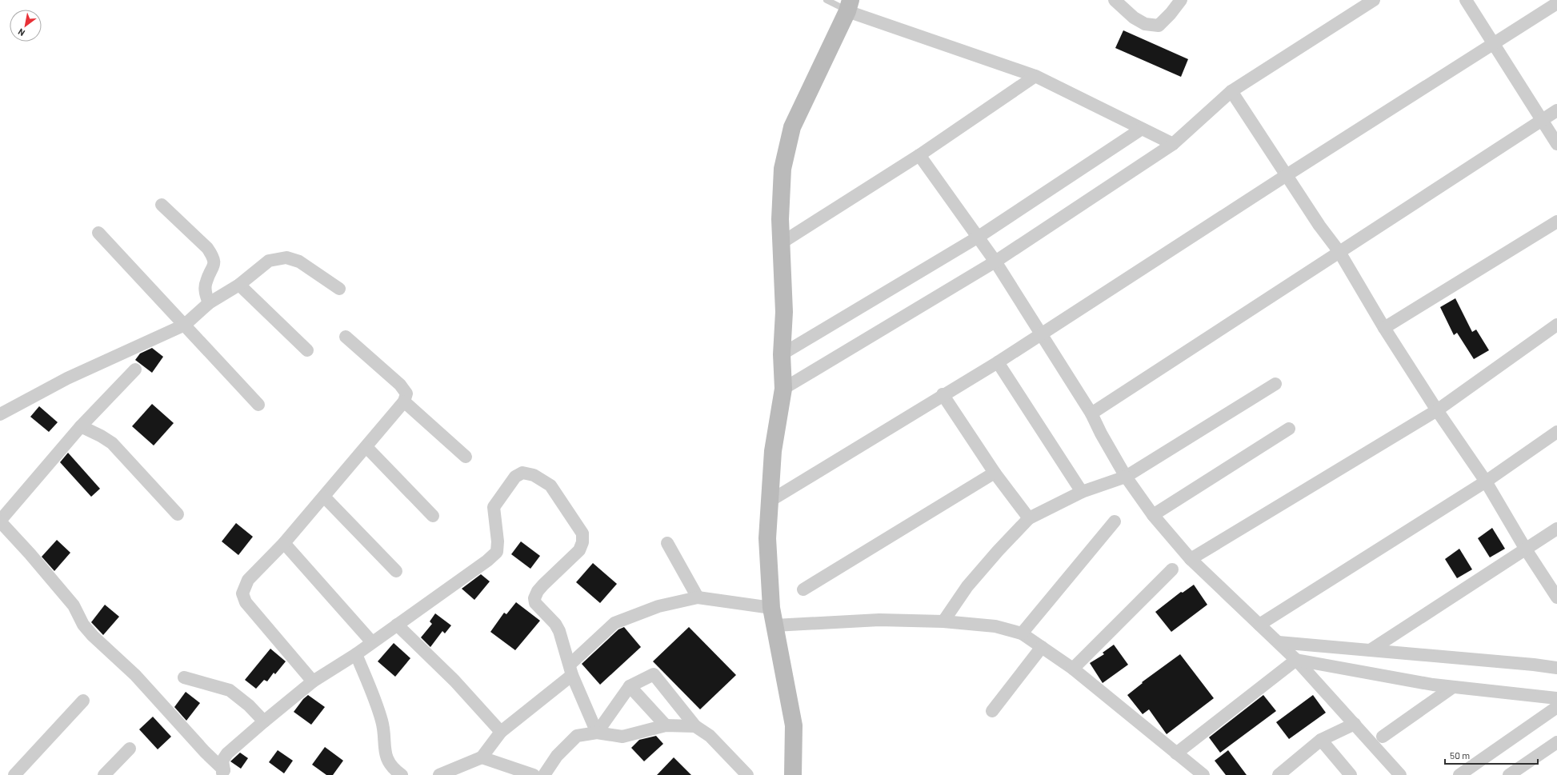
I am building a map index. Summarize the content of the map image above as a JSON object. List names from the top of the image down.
{
  "scale_bar": "50 m",
  "north": "bottom left"
}
